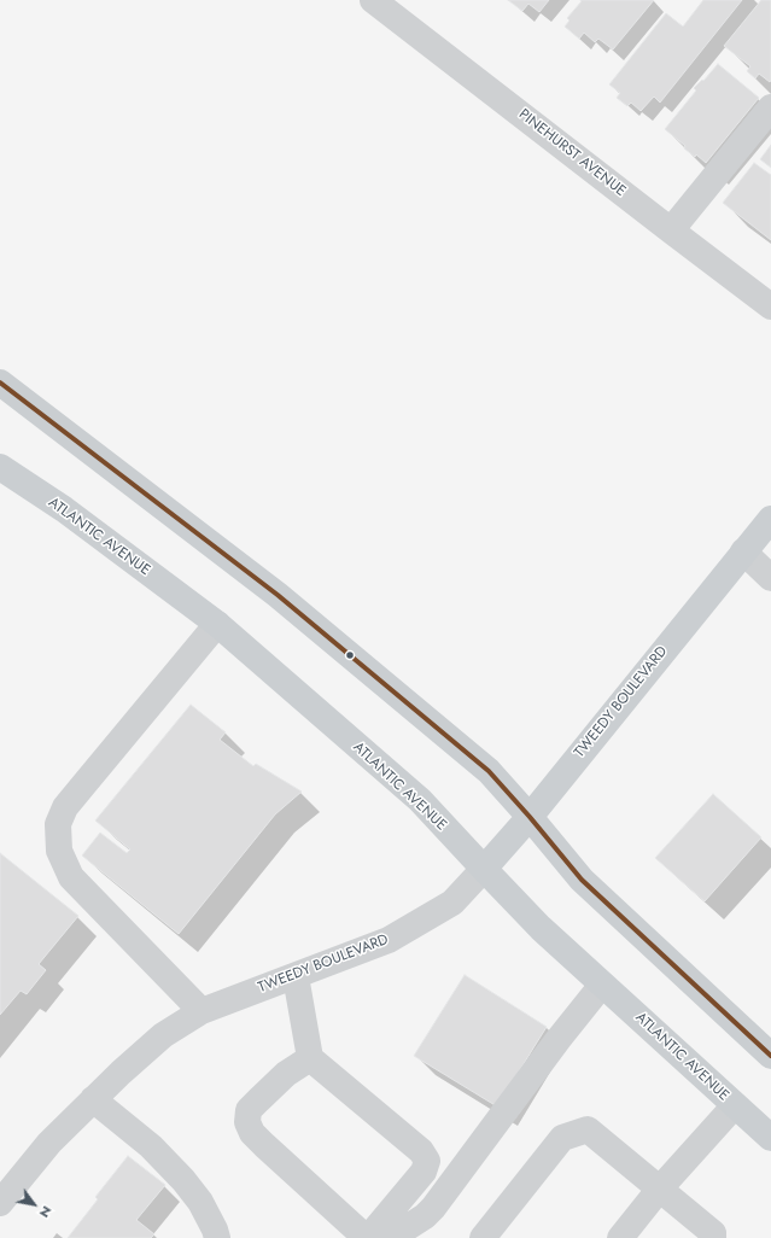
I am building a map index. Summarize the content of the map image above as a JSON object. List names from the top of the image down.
{
  "streets": {
    "main road": ["ATLANTIC AVENUE", "TWEEDY BOULEVARD"],
    "street": ["PINEHURST AVENUE"]
  },
  "crossings": [
    ["ATLANTIC AVENUE", "TWEEDY BOULEVARD"]
  ],
  "north": "bottom right"
}
